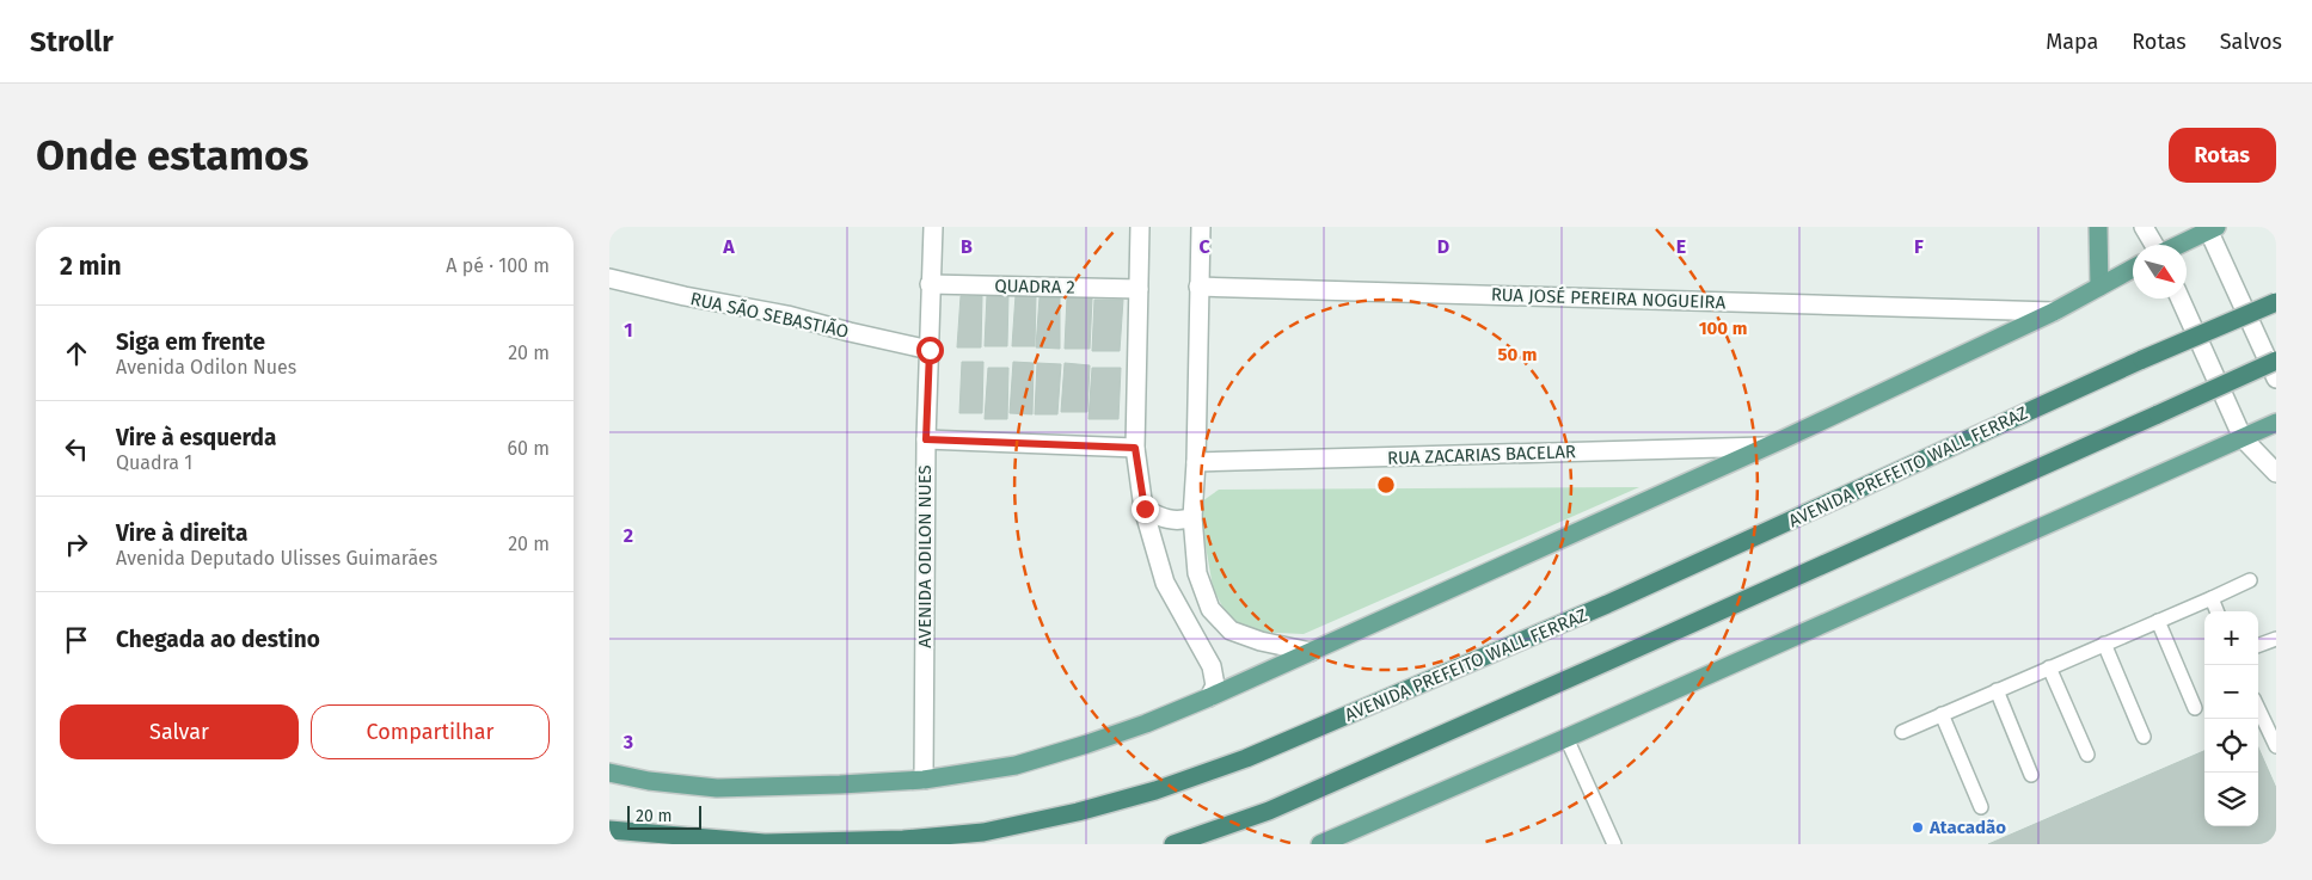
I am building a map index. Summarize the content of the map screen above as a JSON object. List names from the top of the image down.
{
  "streets": {
    "highway": ["AVENIDA PREFEITO WALL FERRAZ"],
    "street": [
      "QUADRA 2",
      "RUA JOSÉ PEREIRA NOGUEIRA",
      "RUA SÃO SEBASTIÃO",
      "RUA ZACARIAS BACELAR",
      "AVENIDA ODILON NUES"
    ]
  },
  "crossings": [
    ["QUADRA 2", "AVENIDA ODILON NUES"],
    ["RUA SÃO SEBASTIÃO", "AVENIDA ODILON NUES"]
  ],
  "places": ["Atacadão"],
  "scale_bar": "20 m",
  "north": "bottom right",
  "page": {
    "header": "Strollr",
    "nav": ["Mapa", "Rotas", "Salvos"],
    "buttons": [
      "Rotas",
      ["Salvar", "Compartilhar"]
    ],
    "title": "Onde estamos",
    "heading": ["2 min", "A pé · 100 m"],
    "list": [
      ["Siga em frente", "Avenida Odilon Nues", "20 m"],
      ["Vire à esquerda", "Quadra 1", "60 m"],
      ["Vire à direita", "Avenida Deputado Ulisses Guimarães", "20 m"],
      "Chegada ao destino"
    ],
    "map_buttons": ["+", "−"],
    "scale": "20 m"
  },
  "grid": {
    "columns": [
      "A",
      "B",
      "C",
      "D",
      "E",
      "F"
    ],
    "rows": ["1", "2", "3"]
  },
  "rings": ["100 m", "50 m"]
}
